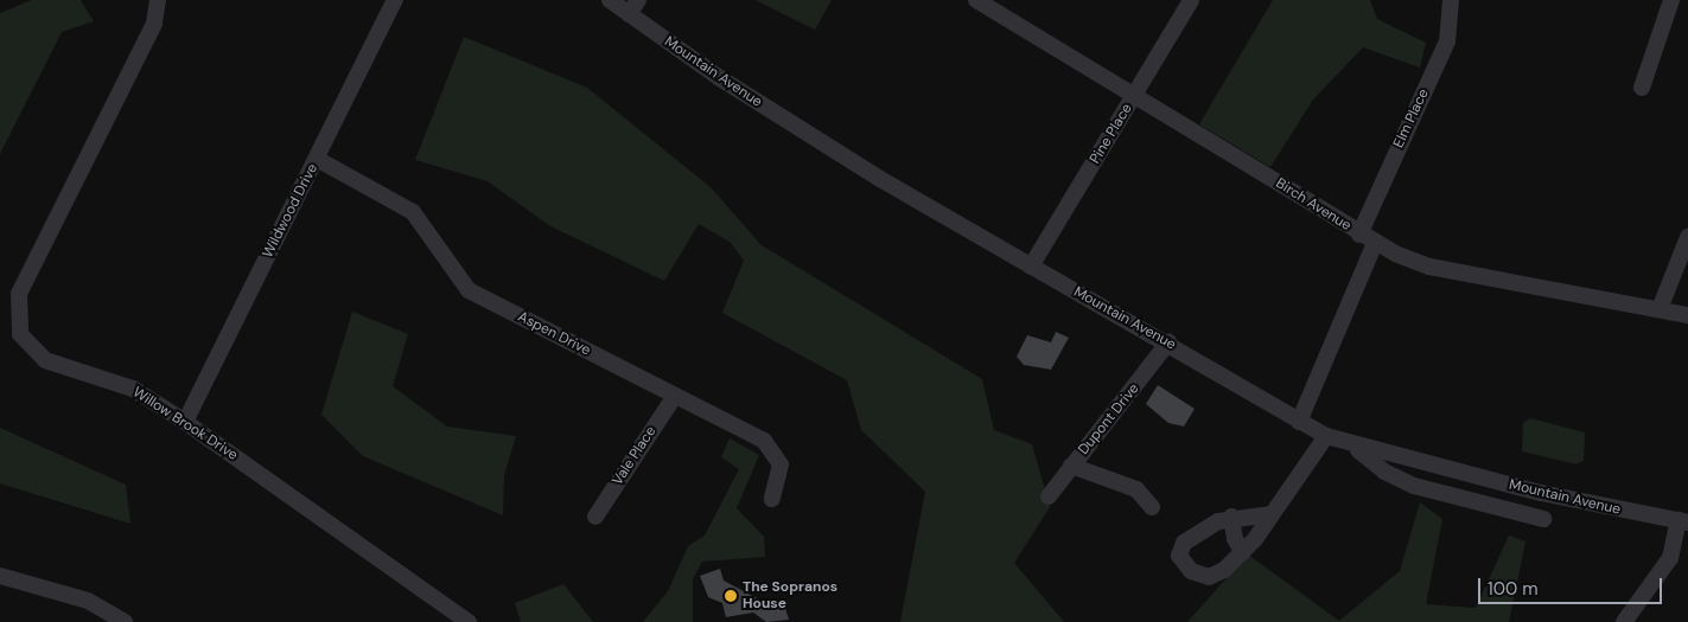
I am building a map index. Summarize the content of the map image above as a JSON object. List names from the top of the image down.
{
  "streets": {
    "street": [
      "Mountain Avenue",
      "Elm Place",
      "Pine Place",
      "Birch Avenue",
      "Wildwood Drive",
      "Aspen Drive",
      "Dupont Drive",
      "Willow Brook Drive",
      "Vale Place"
    ]
  },
  "crossings": [
    ["Mountain Avenue", "Pine Place"],
    ["Mountain Avenue", "Dupont Drive"],
    ["Elm Place", "Birch Avenue"],
    ["Pine Place", "Birch Avenue"],
    ["Wildwood Drive", "Aspen Drive"],
    ["Wildwood Drive", "Willow Brook Drive"],
    ["Aspen Drive", "Vale Place"]
  ],
  "places": ["The Sopranos House"],
  "scale_bar": "100 m"
}
